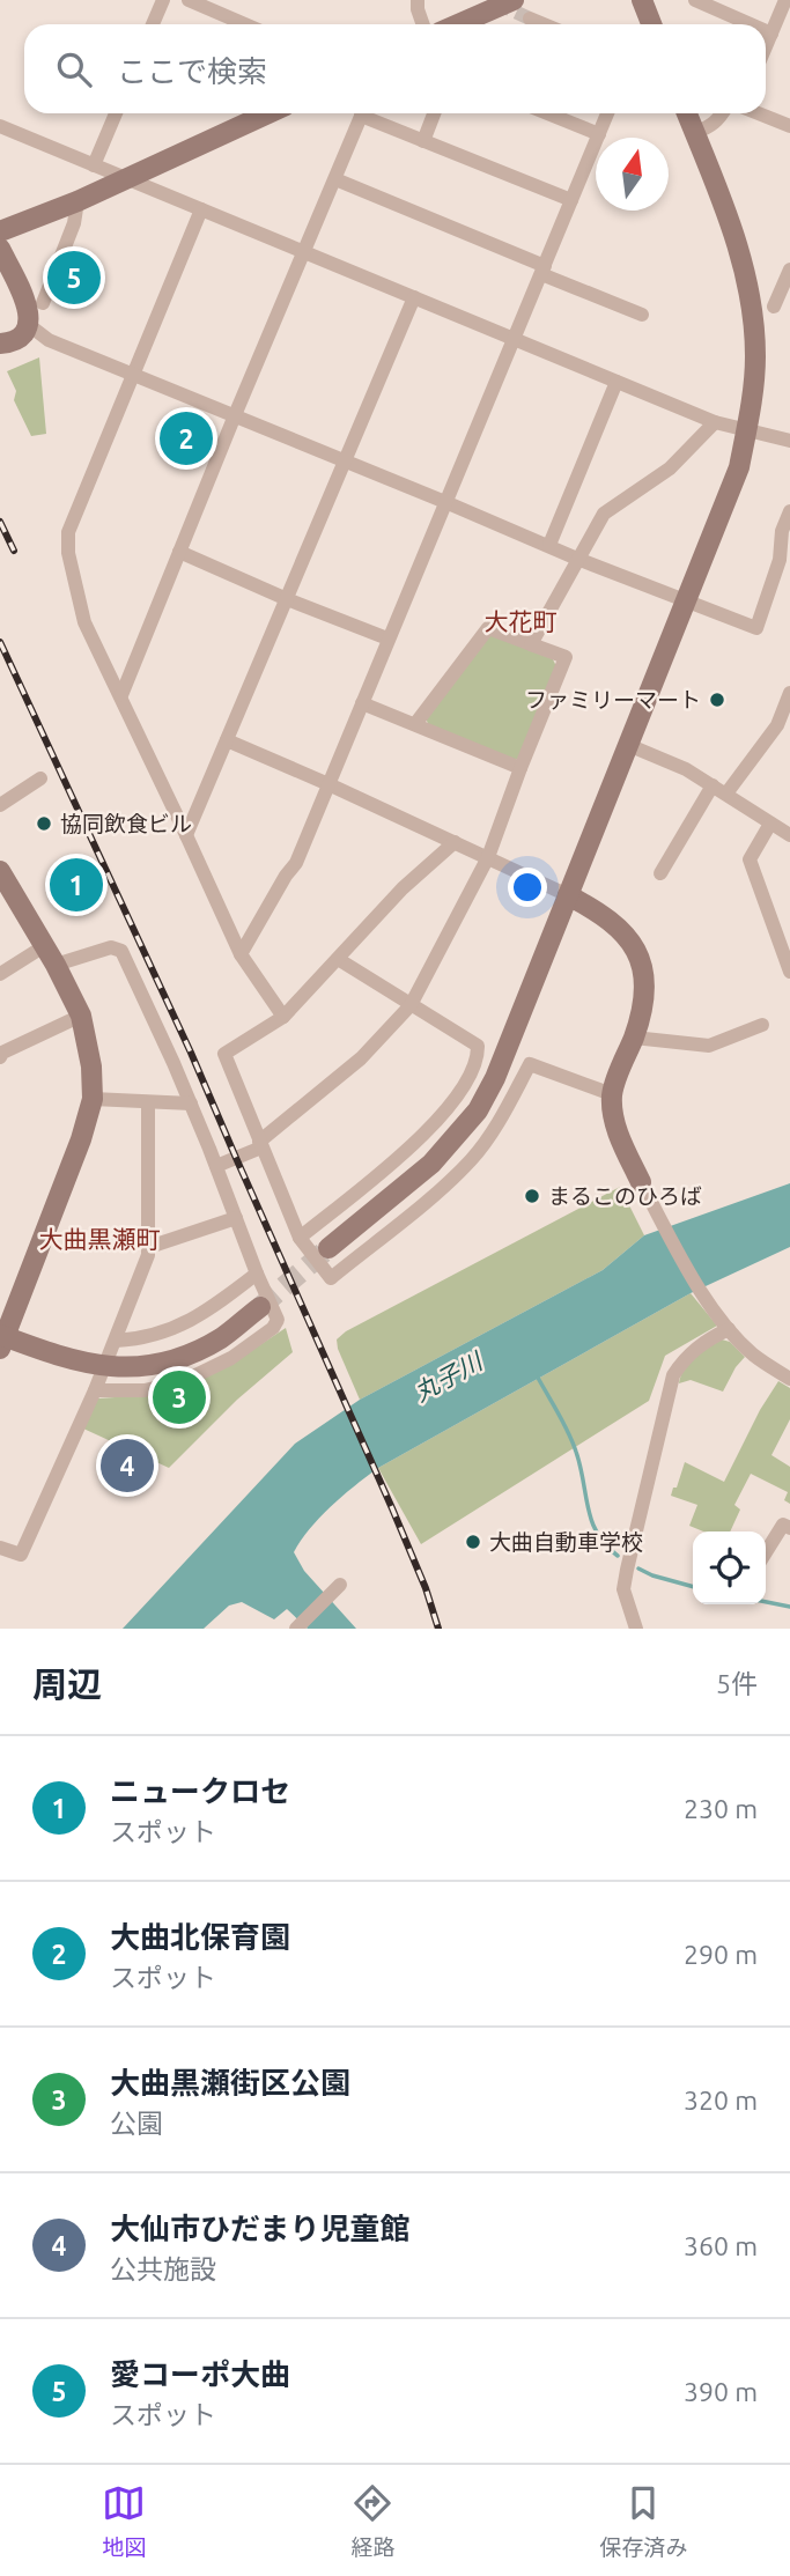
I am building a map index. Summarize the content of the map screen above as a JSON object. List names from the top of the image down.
{
  "districts": ["大花町", "大曲黒瀬町"],
  "water": ["丸子川"],
  "places": [
    "ファミリーマート",
    "協同飲食ビル",
    "まるこのひろば",
    "大曲自動車学校"
  ],
  "north": "top",
  "page": {
    "search": "ここで検索",
    "pins": [
      "5",
      "2",
      "1",
      "3",
      "4"
    ],
    "heading": ["周辺", "5件"],
    "list": [
      {
        "mark": "1",
        "name": "ニュークロセ",
        "note": "スポット",
        "value": "230 m"
      },
      {
        "mark": "2",
        "name": "大曲北保育園",
        "note": "スポット",
        "value": "290 m"
      },
      {
        "mark": "3",
        "name": "大曲黒瀬街区公園",
        "note": "公園",
        "value": "320 m"
      },
      {
        "mark": "4",
        "name": "大仙市ひだまり児童館",
        "note": "公共施設",
        "value": "360 m"
      },
      {
        "mark": "5",
        "name": "愛コーポ大曲",
        "note": "スポット",
        "value": "390 m"
      }
    ],
    "nav": ["地図", "経路", "保存済み"]
  }
}
